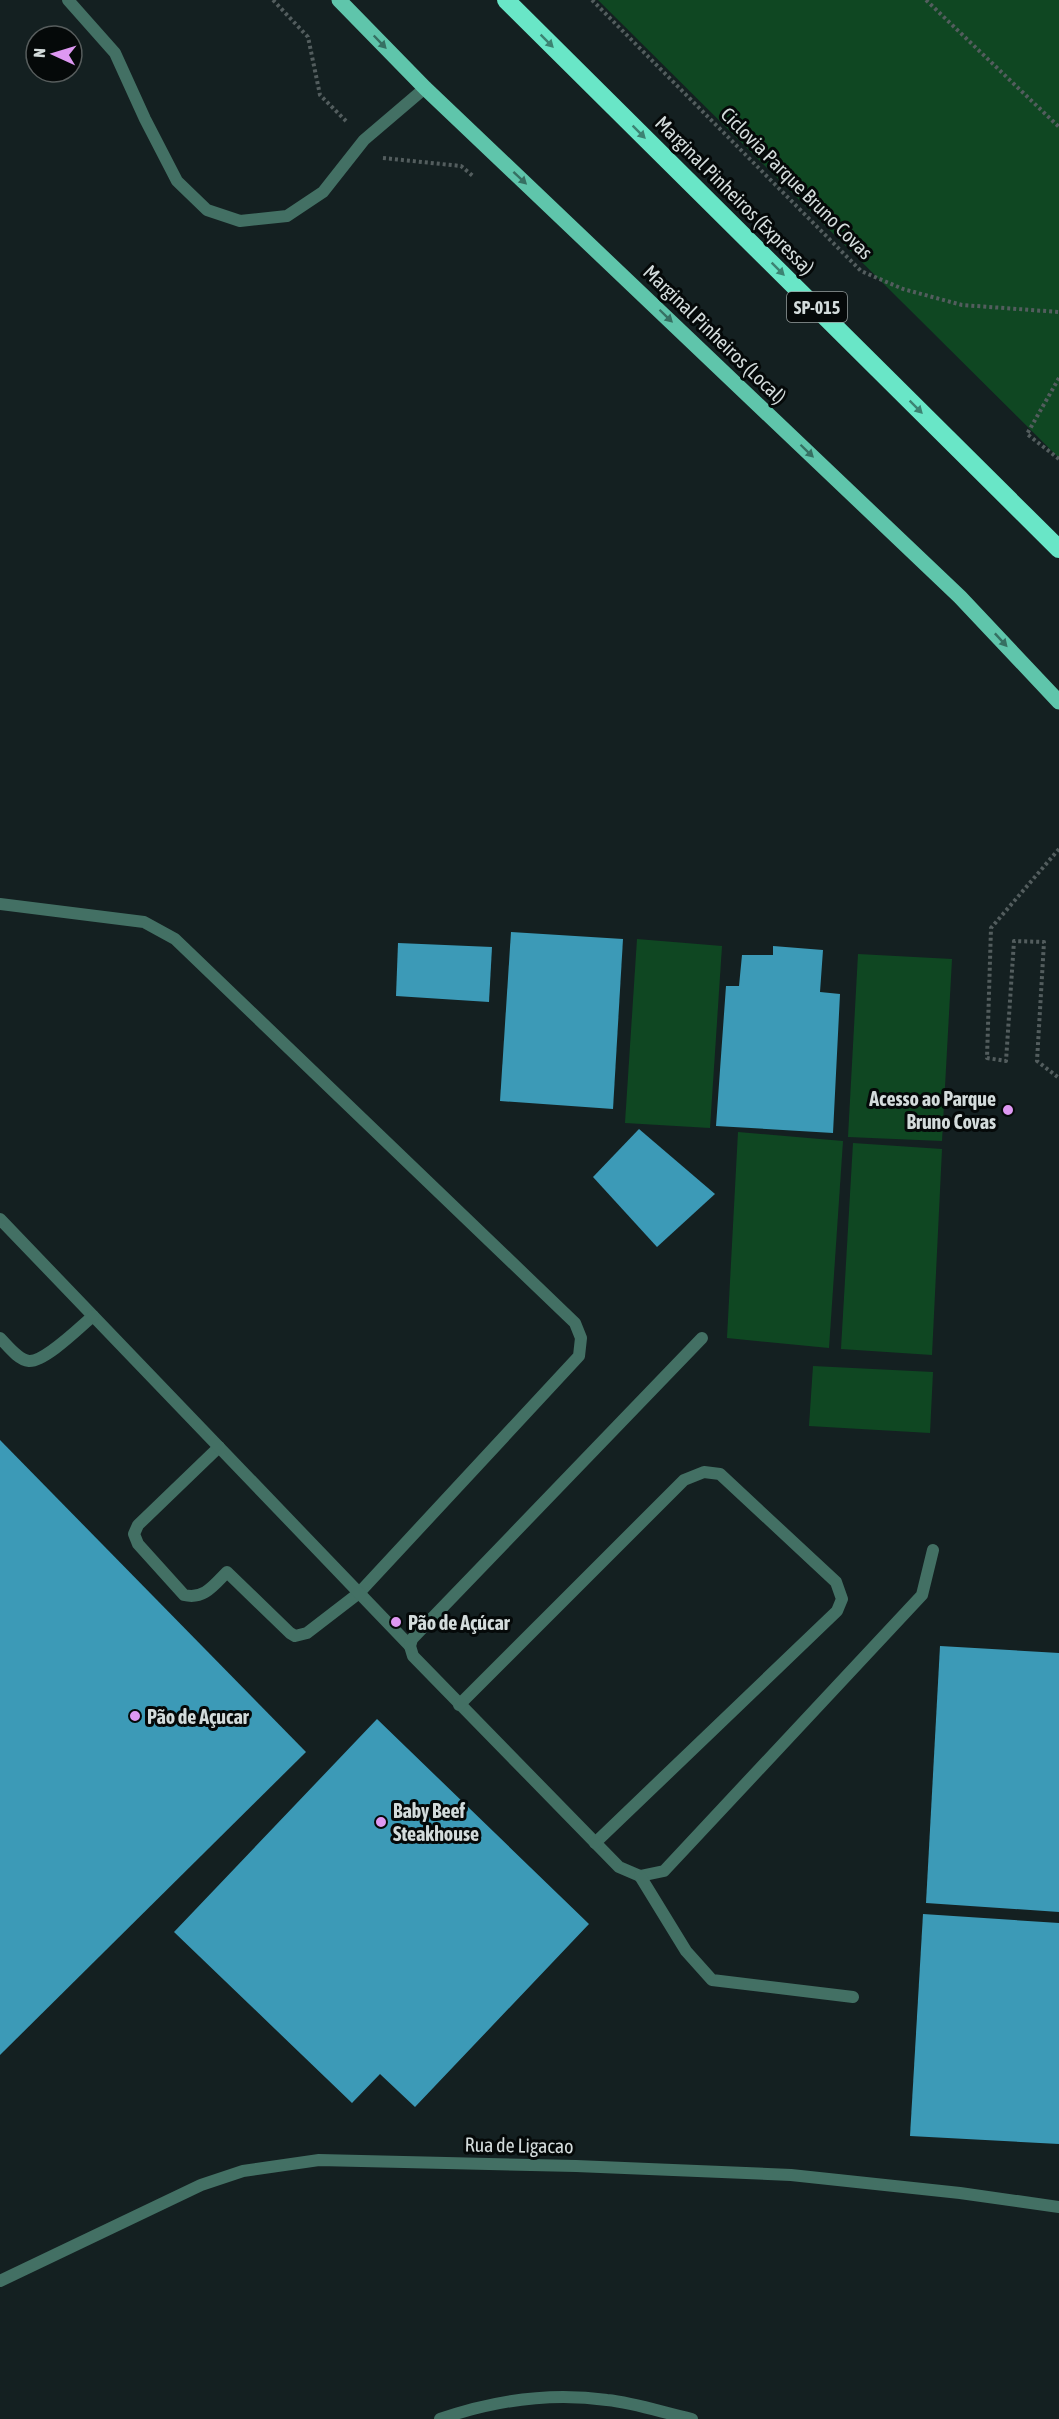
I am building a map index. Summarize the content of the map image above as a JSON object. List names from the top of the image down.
{
  "streets": {
    "highway": ["Marginal Pinheiros (Expressa)", "SP-015"],
    "main road": ["Marginal Pinheiros (Local)"],
    "street": ["Rua de Ligacao"],
    "path": ["Ciclovia Parque Bruno Covas"]
  },
  "one_way": ["Marginal Pinheiros (Expressa)", "Marginal Pinheiros (Local)"],
  "places": [
    "Acesso ao Parque Bruno Covas",
    "Pão de Açúcar",
    "Pão de Açucar",
    "Baby Beef Steakhouse"
  ],
  "north": "left"
}
